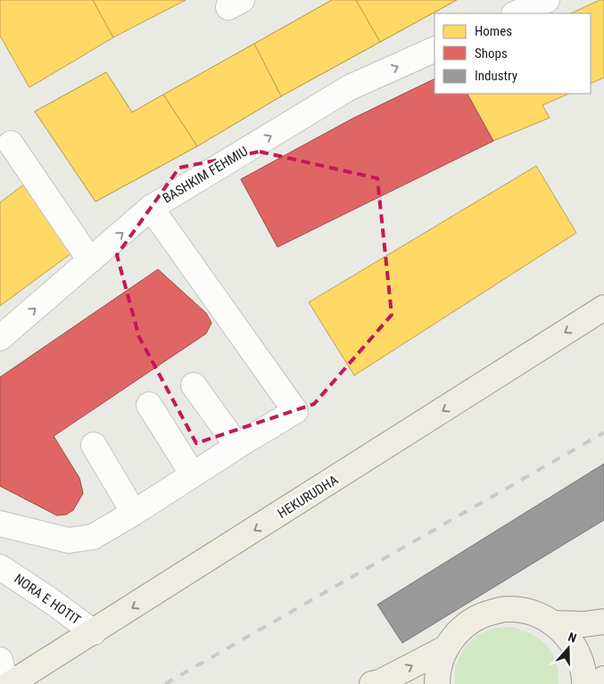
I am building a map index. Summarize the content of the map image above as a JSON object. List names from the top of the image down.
{
  "streets": {
    "main road": ["HEKURUDHA"],
    "street": ["BASHKIM FEHMIU", "NORA E HOTIT"]
  },
  "crossings": [
    ["HEKURUDHA", "NORA E HOTIT"]
  ],
  "one_way": ["BASHKIM FEHMIU", "HEKURUDHA"],
  "legend": ["Homes", "Shops", "Industry"],
  "north": "top"
}
